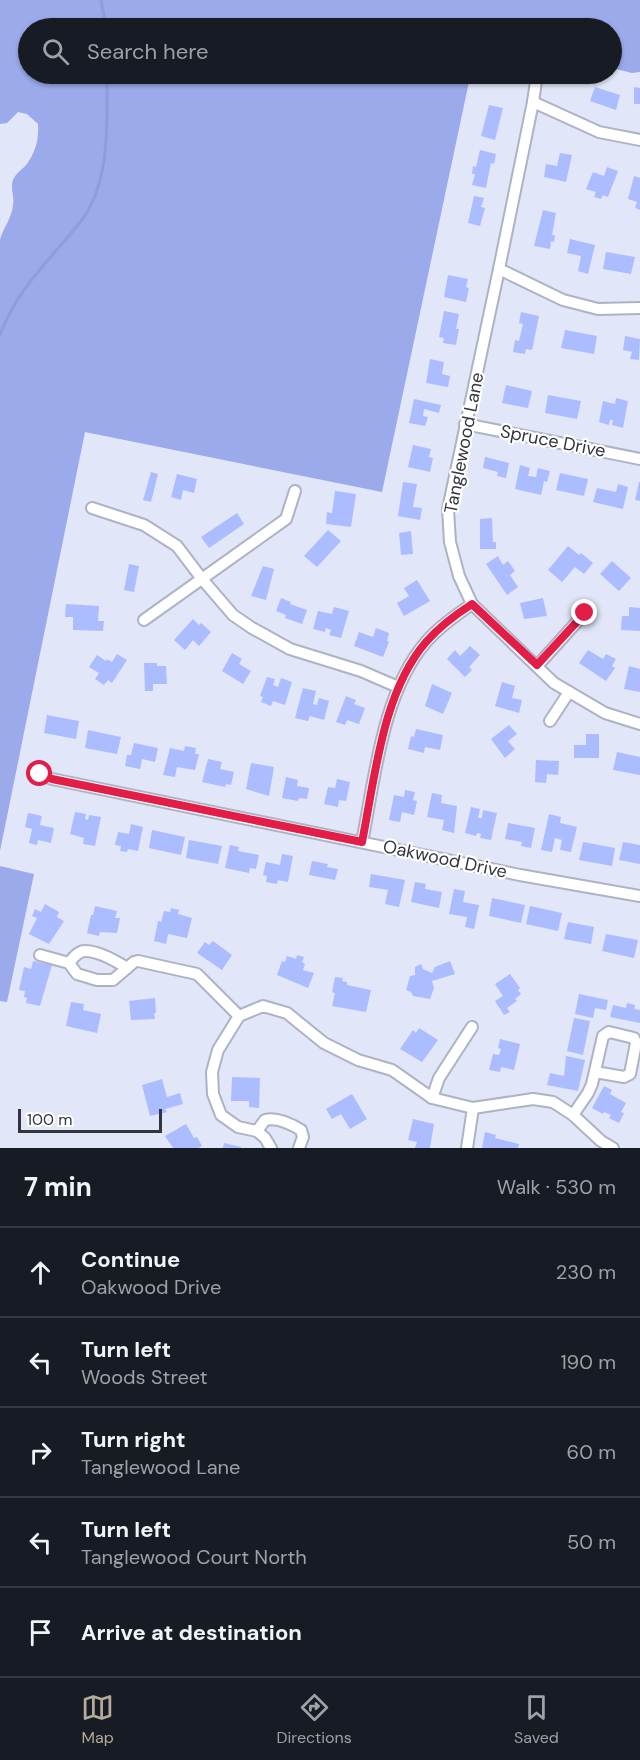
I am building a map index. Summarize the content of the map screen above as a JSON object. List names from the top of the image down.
{
  "streets": {
    "street": ["Spruce Drive", "Tanglewood Lane", "Oakwood Drive"]
  },
  "crossings": [
    ["Spruce Drive", "Tanglewood Lane"]
  ],
  "scale_bar": "100 m",
  "page": {
    "search": "Search here",
    "scale": "100 m",
    "heading": ["7 min", "Walk · 530 m"],
    "list": [
      ["Continue", "Oakwood Drive", "230 m"],
      ["Turn left", "Woods Street", "190 m"],
      ["Turn right", "Tanglewood Lane", "60 m"],
      ["Turn left", "Tanglewood Court North", "50 m"],
      "Arrive at destination"
    ],
    "nav": ["Map", "Directions", "Saved"]
  }
}
